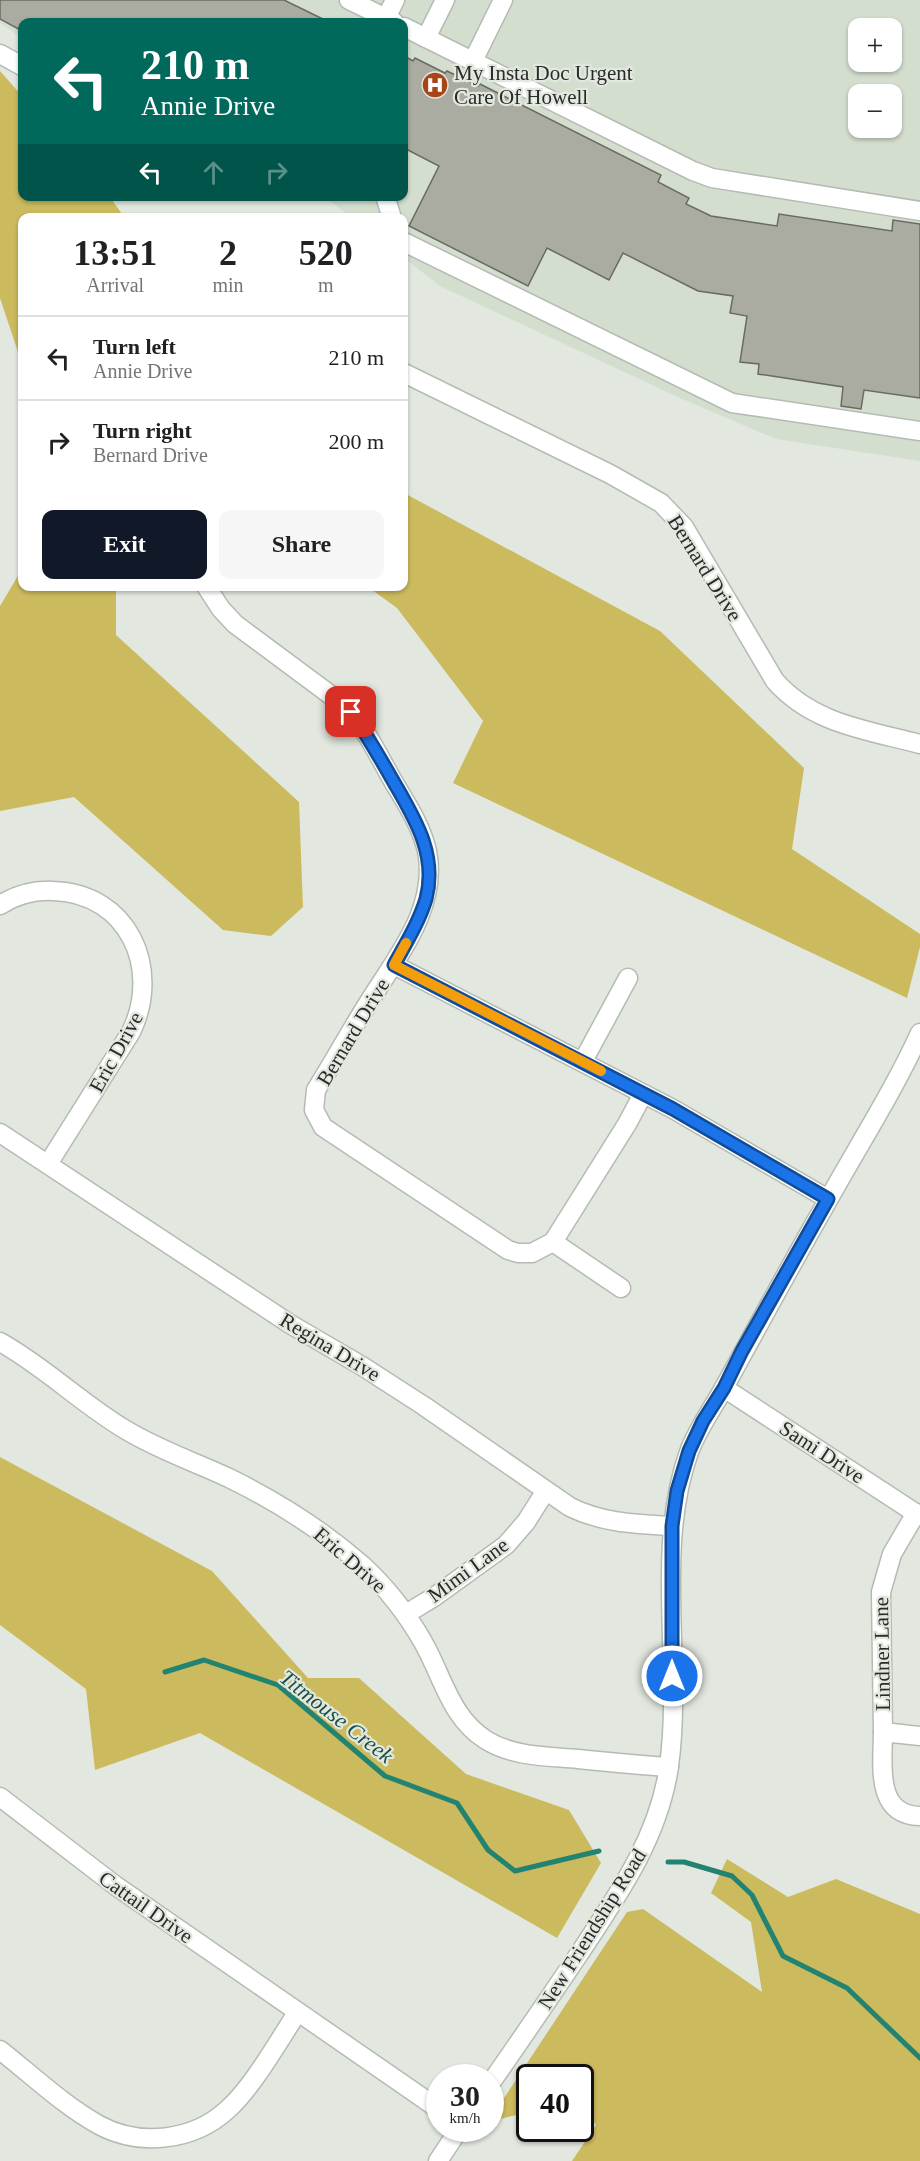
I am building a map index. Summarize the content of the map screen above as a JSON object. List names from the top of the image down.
{
  "streets": {
    "street": [
      "Bernard Drive",
      "Eric Drive",
      "Regina Drive",
      "Sami Drive",
      "Mimi Lane",
      "Lindner Lane",
      "Cattail Drive",
      "New Friendship Road"
    ]
  },
  "crossings": [
    ["Eric Drive", "Regina Drive"],
    ["Eric Drive", "Mimi Lane"],
    ["Eric Drive", "New Friendship Road"],
    ["Regina Drive", "Mimi Lane"],
    ["Regina Drive", "New Friendship Road"],
    ["Sami Drive", "Lindner Lane"],
    ["Sami Drive", "New Friendship Road"]
  ],
  "water": ["Titmouse Creek"],
  "places": {
    "hospital": ["My Insta Doc Urgent Care Of Howell"]
  },
  "page": {
    "map_buttons": ["+", "−"],
    "turn": ["210 m", "Annie Drive"],
    "eta": [
      "13:51",
      "Arrival",
      "2",
      "min",
      "520",
      "m"
    ],
    "list": [
      {
        "name": "Turn left",
        "note": "Annie Drive",
        "value": "210 m"
      },
      {
        "name": "Turn right",
        "note": "Bernard Drive",
        "value": "200 m"
      }
    ],
    "buttons": ["Exit", "Share"],
    "speed": "30 km/h",
    "limit": "40"
  }
}
